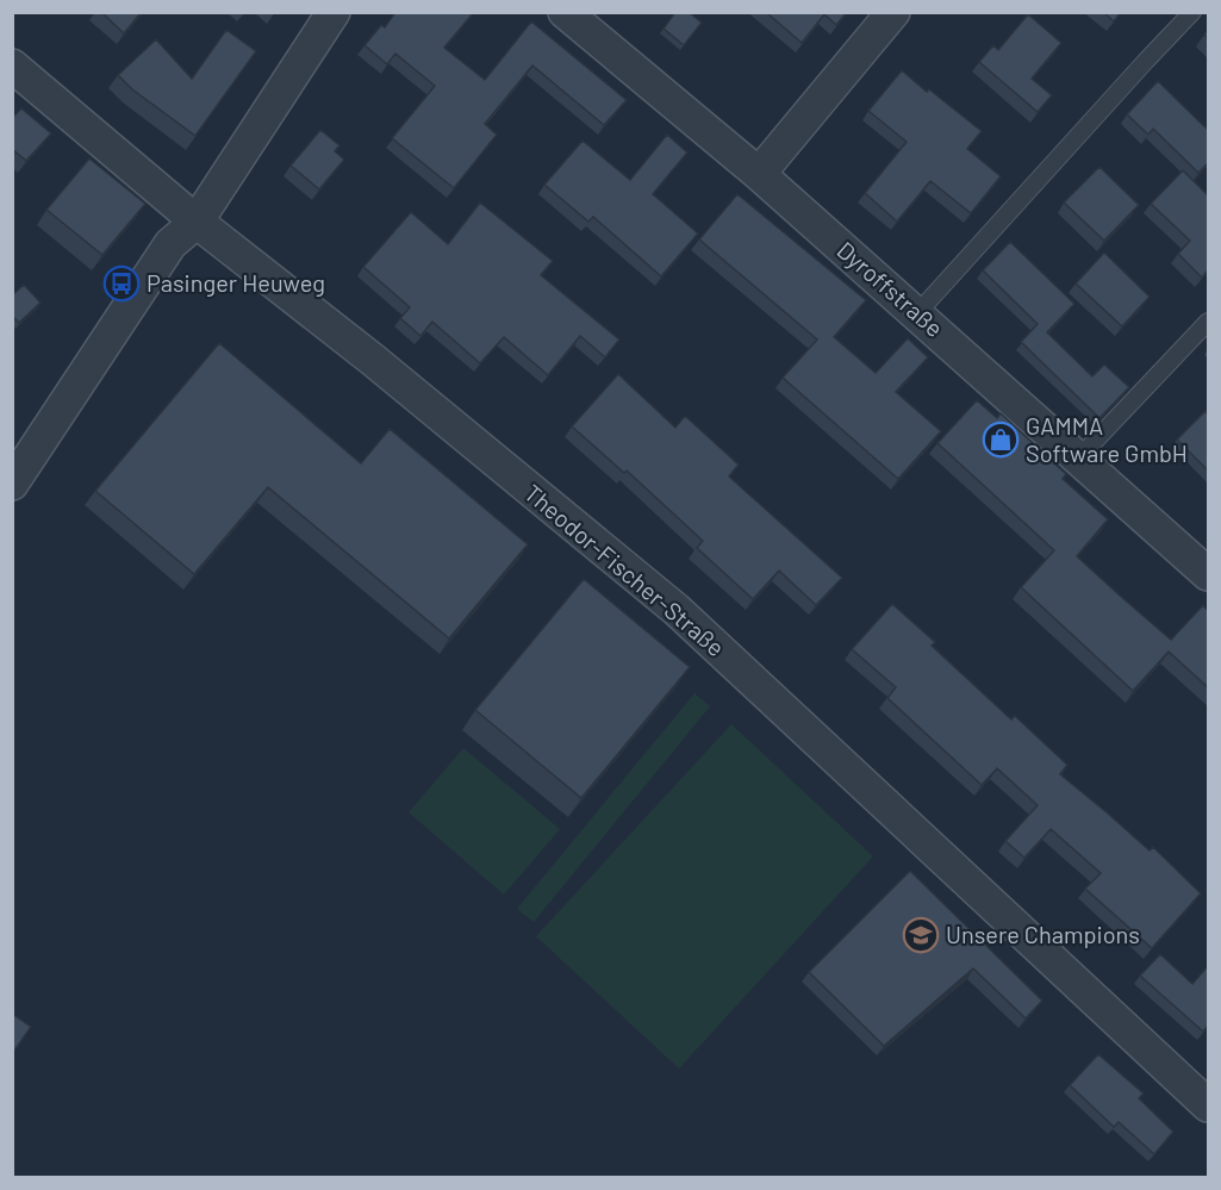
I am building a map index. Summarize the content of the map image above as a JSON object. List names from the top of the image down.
{
  "streets": {
    "street": ["Dyroffstraße", "Theodor-Fischer-Straße"]
  },
  "places": {
    "bus stop": ["Pasinger Heuweg"],
    "shop": ["GAMMA Software GmbH"],
    "school or university": ["Unsere Champions"]
  }
}
